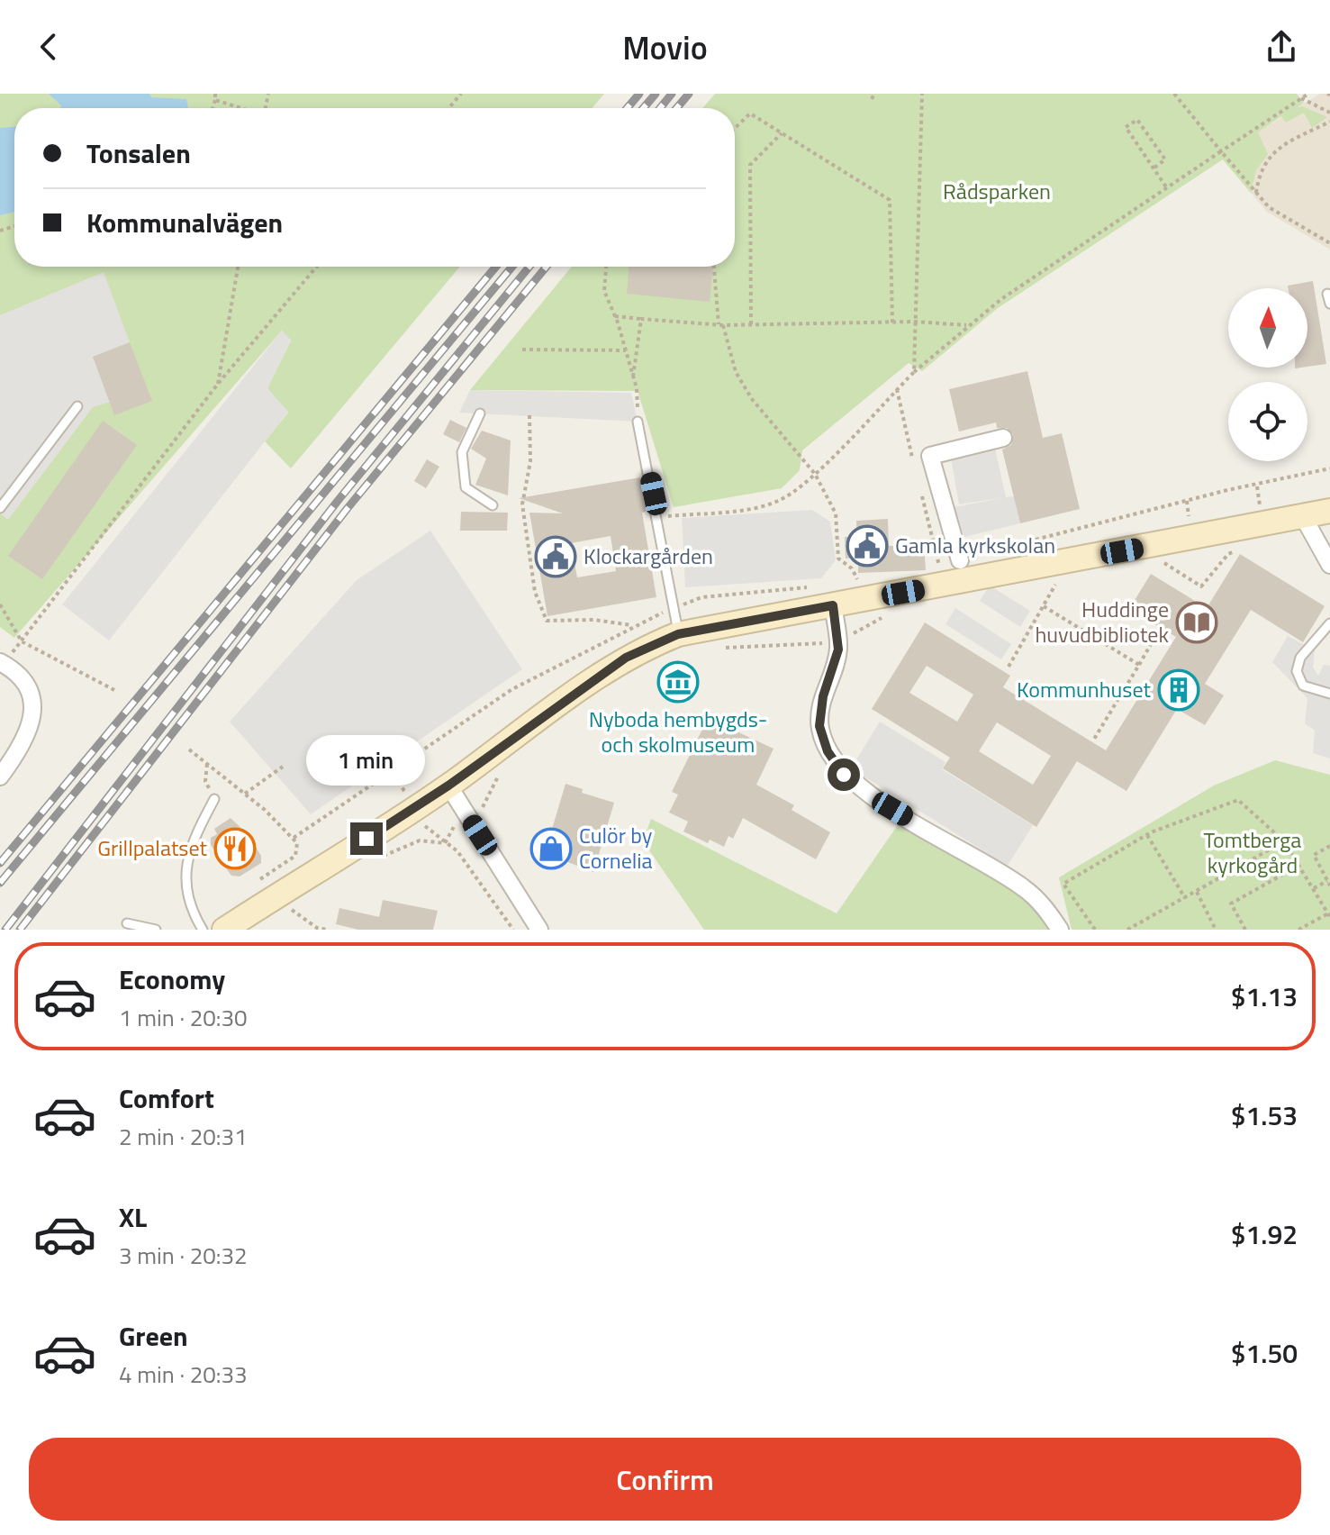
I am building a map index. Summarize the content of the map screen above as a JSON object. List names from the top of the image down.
{
  "parks": ["Rådsparken", "Tomtberga kyrkogård"],
  "places": {
    "public building": ["Gamla kyrkskolan", "Klockargården"],
    "library": ["Huddinge huvudbibliotek"],
    "museum": ["Nyboda hembygds- och skolmuseum"],
    "building": ["Kommunhuset"],
    "restaurant": ["Grillpalatset"],
    "shop": ["Culör by Cornelia"]
  },
  "north": "top",
  "page": {
    "header": "Movio",
    "banner": ["Tonsalen", "Kommunalvägen"],
    "bubble": "1 min",
    "list": [
      {
        "name": "Economy",
        "note": "1 min · 20:30",
        "value": "$1.13"
      },
      {
        "name": "Comfort",
        "note": "2 min · 20:31",
        "value": "$1.53"
      },
      {
        "name": "XL",
        "note": "3 min · 20:32",
        "value": "$1.92"
      },
      {
        "name": "Green",
        "note": "4 min · 20:33",
        "value": "$1.50"
      }
    ],
    "buttons": "Confirm"
  }
}
